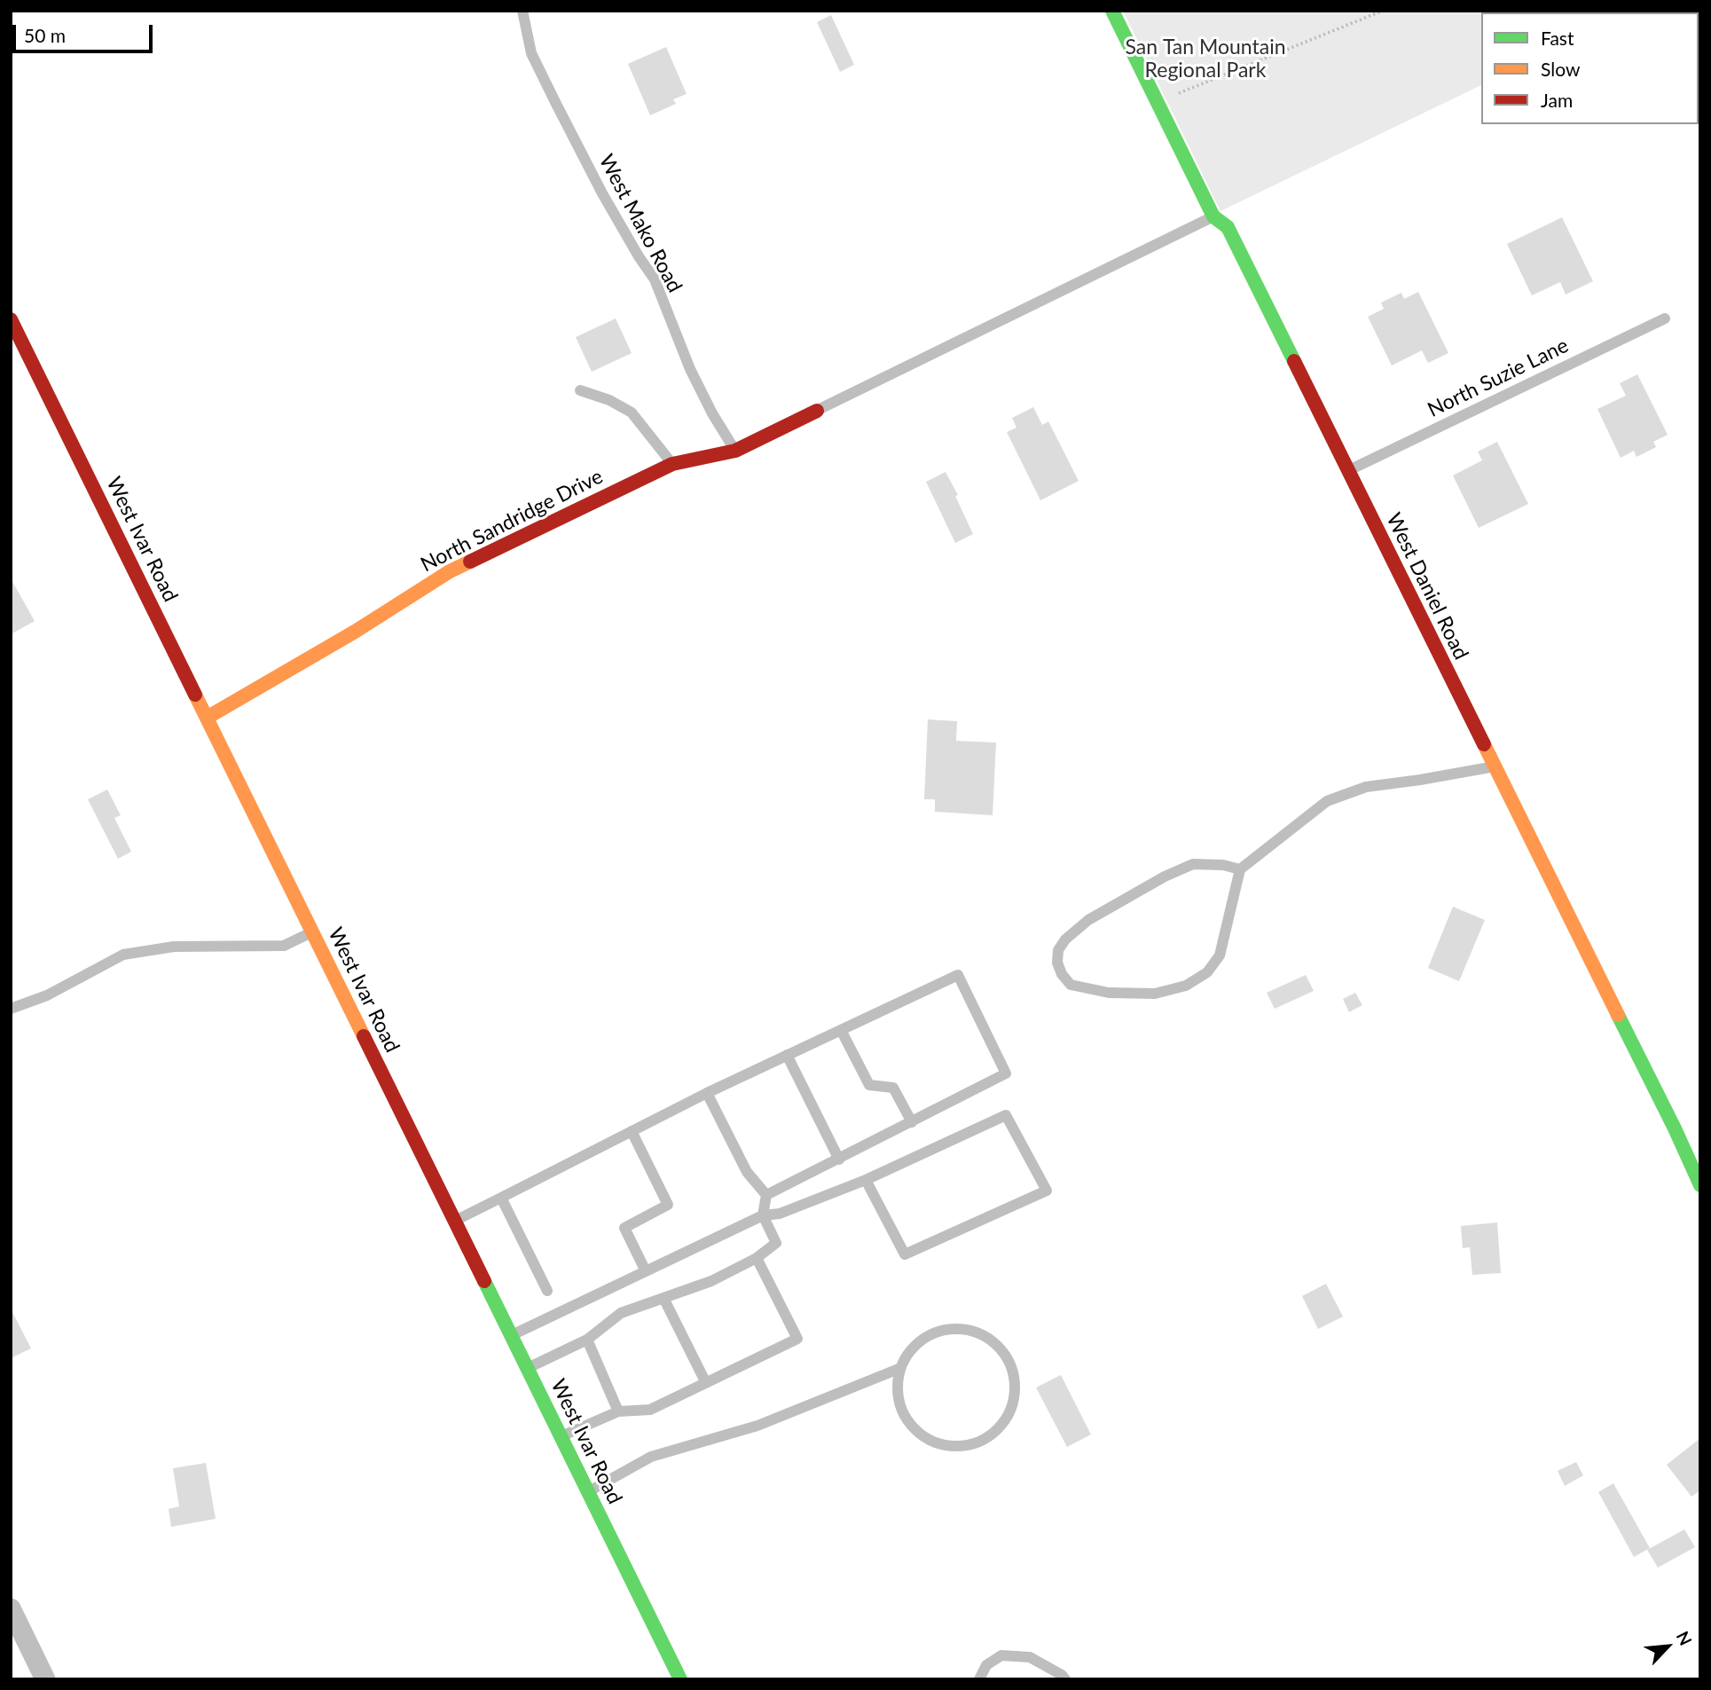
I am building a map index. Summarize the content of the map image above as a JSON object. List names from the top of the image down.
{
  "streets": {
    "street": ["North Sandridge Drive", "West Ivar Road", "West Daniel Road"],
    "lane": ["West Mako Road", "North Suzie Lane"]
  },
  "crossings": [
    ["West Mako Road", "North Sandridge Drive"],
    ["North Suzie Lane", "West Daniel Road"],
    ["North Sandridge Drive", "West Ivar Road"]
  ],
  "parks": ["San Tan Mountain Regional Park"],
  "legend": ["Fast", "Slow", "Jam"],
  "scale_bar": "50 m",
  "north": "top right"
}
